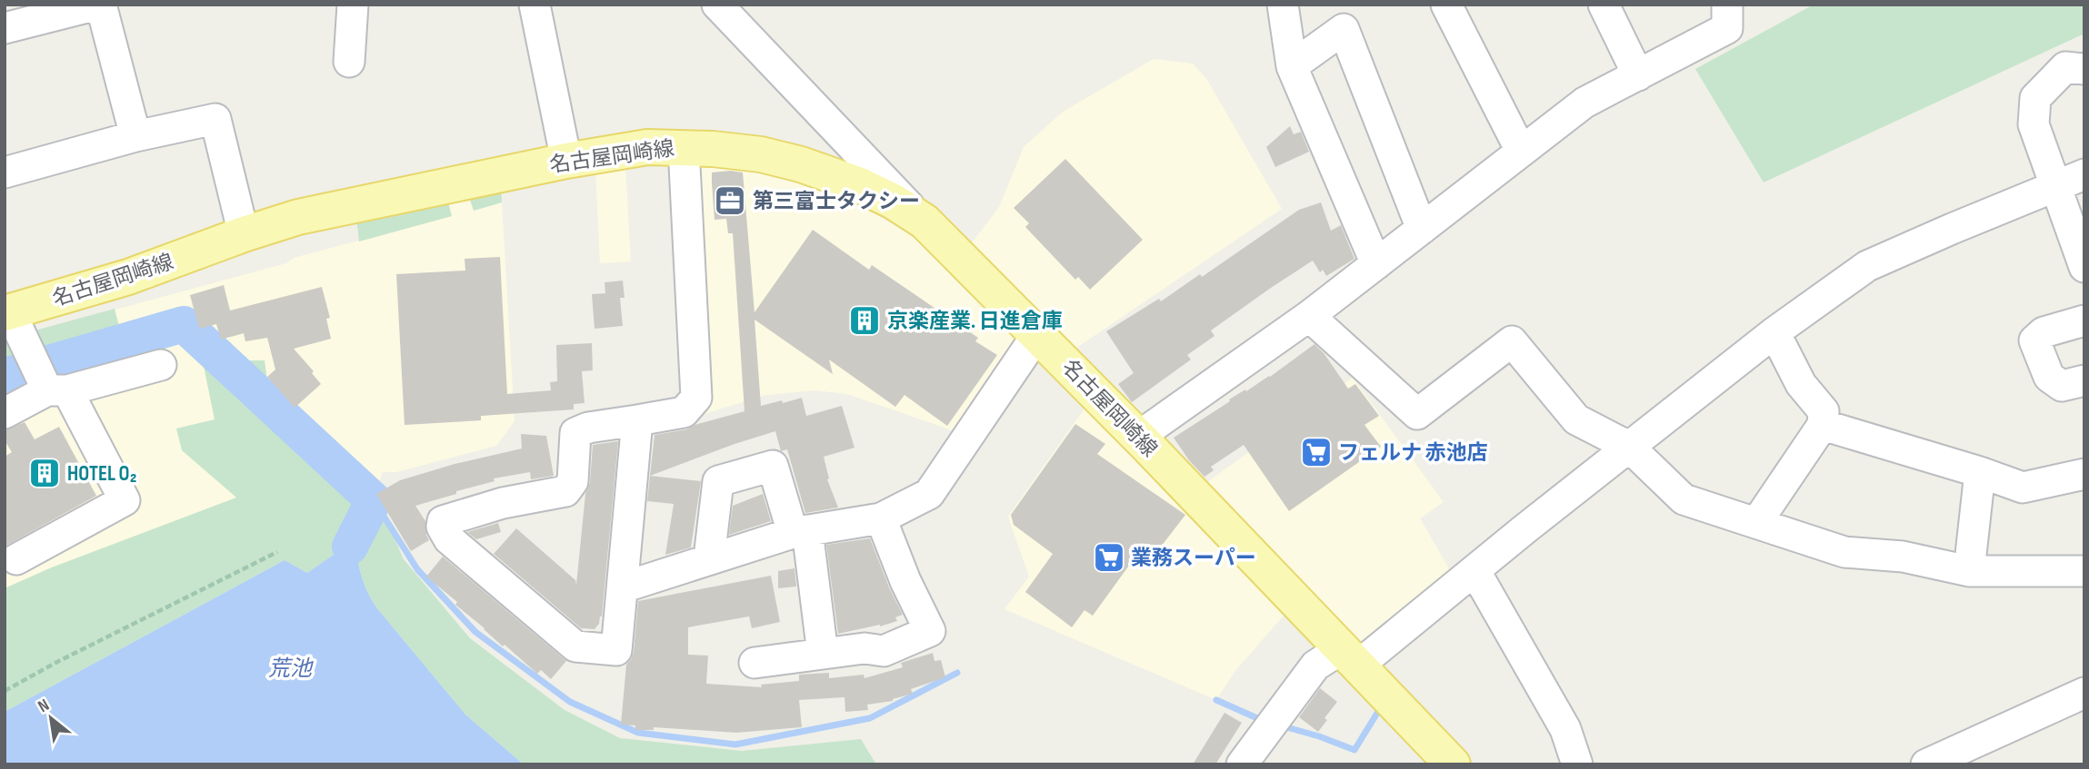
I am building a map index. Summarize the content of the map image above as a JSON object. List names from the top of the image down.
{
  "streets": {
    "main road": ["名古屋岡崎線"]
  },
  "water": ["荒池"],
  "places": {
    "office": ["第三富士タクシー"],
    "building": ["京楽産業. 日進倉庫", "HOTEL O₂"],
    "supermarket": ["フェルナ 赤池店", "業務スーパー"]
  },
  "north": "top left"
}
